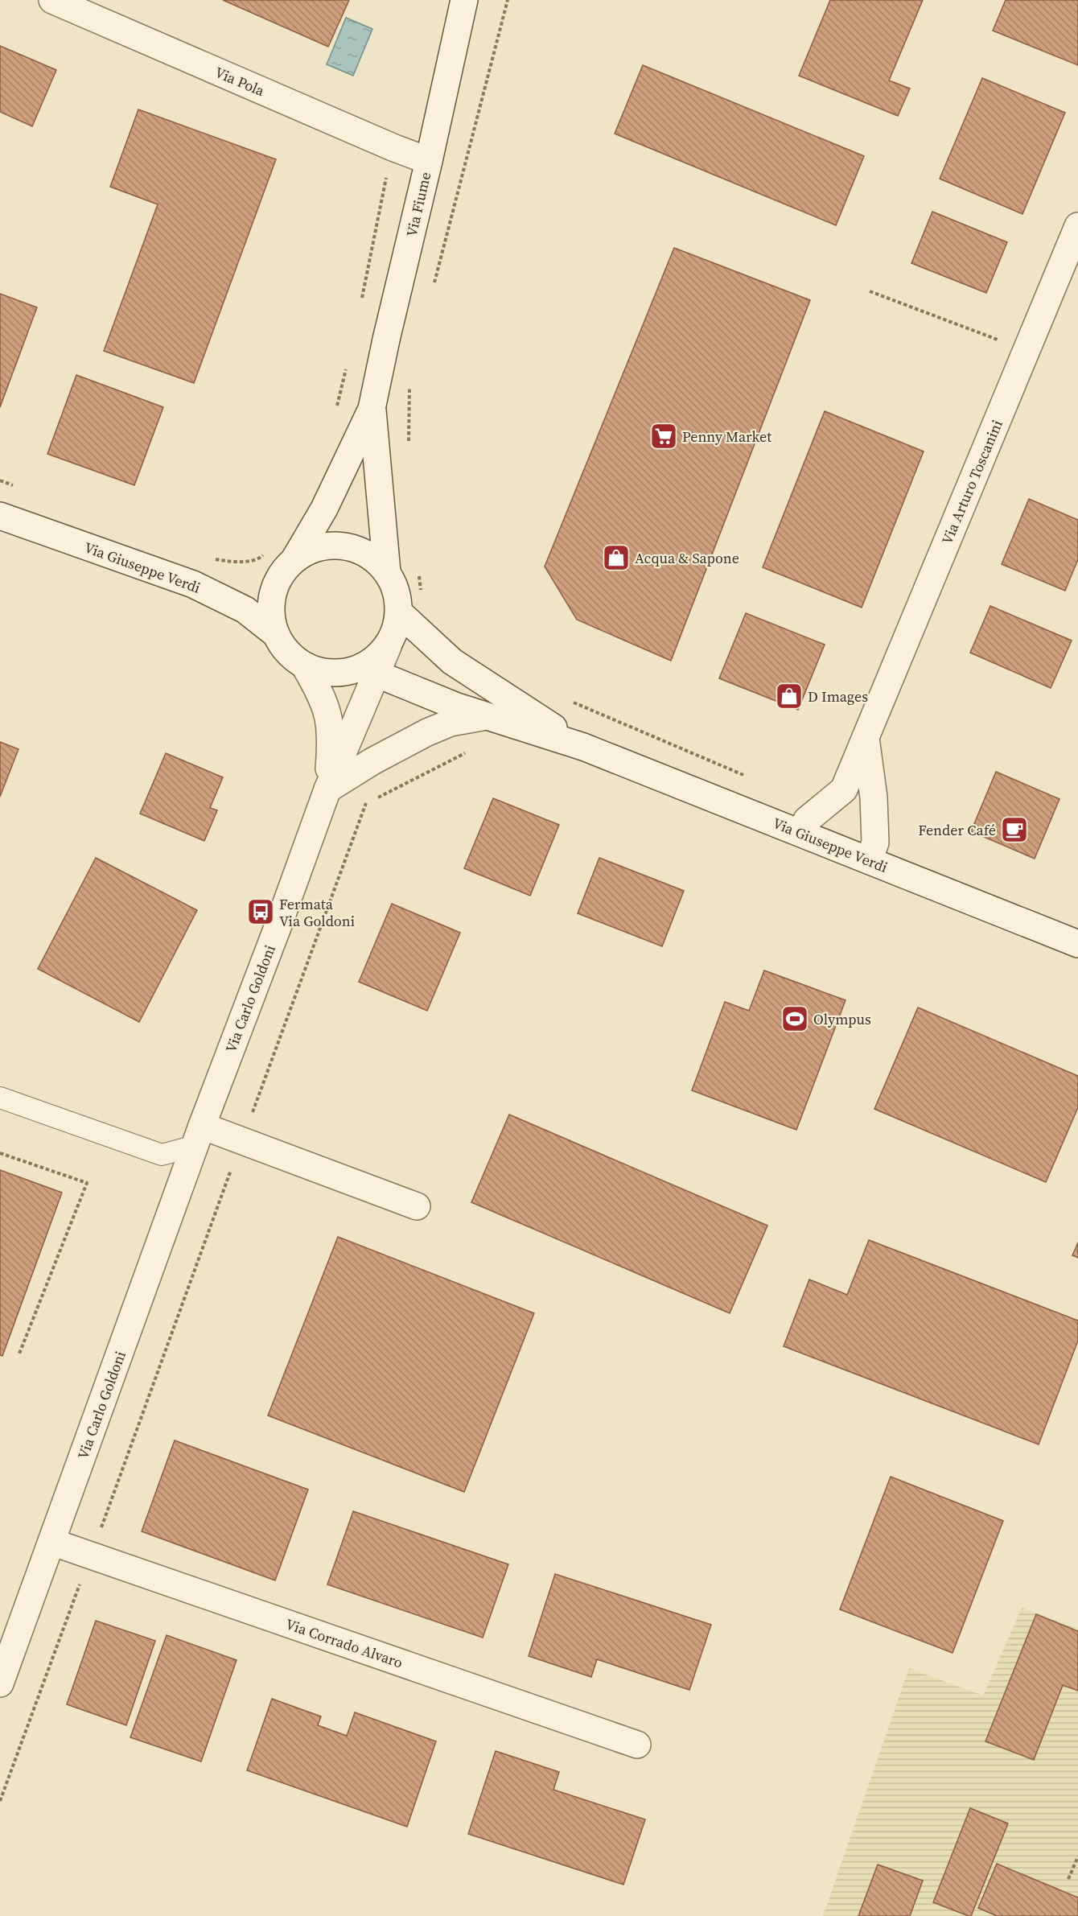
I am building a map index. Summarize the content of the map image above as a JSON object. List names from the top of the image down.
{
  "streets": {
    "street": [
      "Via Pola",
      "Via Fiume",
      "Via Arturo Toscanini",
      "Via Giuseppe Verdi",
      "Via Carlo Goldoni",
      "Via Corrado Alvaro"
    ]
  },
  "crossings": [
    ["Via Pola", "Via Fiume"],
    ["Via Fiume", "Via Giuseppe Verdi"],
    ["Via Fiume", "Via Carlo Goldoni"],
    ["Via Arturo Toscanini", "Via Giuseppe Verdi"],
    ["Via Giuseppe Verdi", "Via Carlo Goldoni"],
    ["Via Carlo Goldoni", "Via Corrado Alvaro"]
  ],
  "places": {
    "supermarket": ["Penny Market"],
    "shop": ["Acqua & Sapone", "D Images"],
    "cafe": ["Fender Café"],
    "bus stop": ["Fermata Via Goldoni"],
    "sports": ["Olympus"]
  }
}
